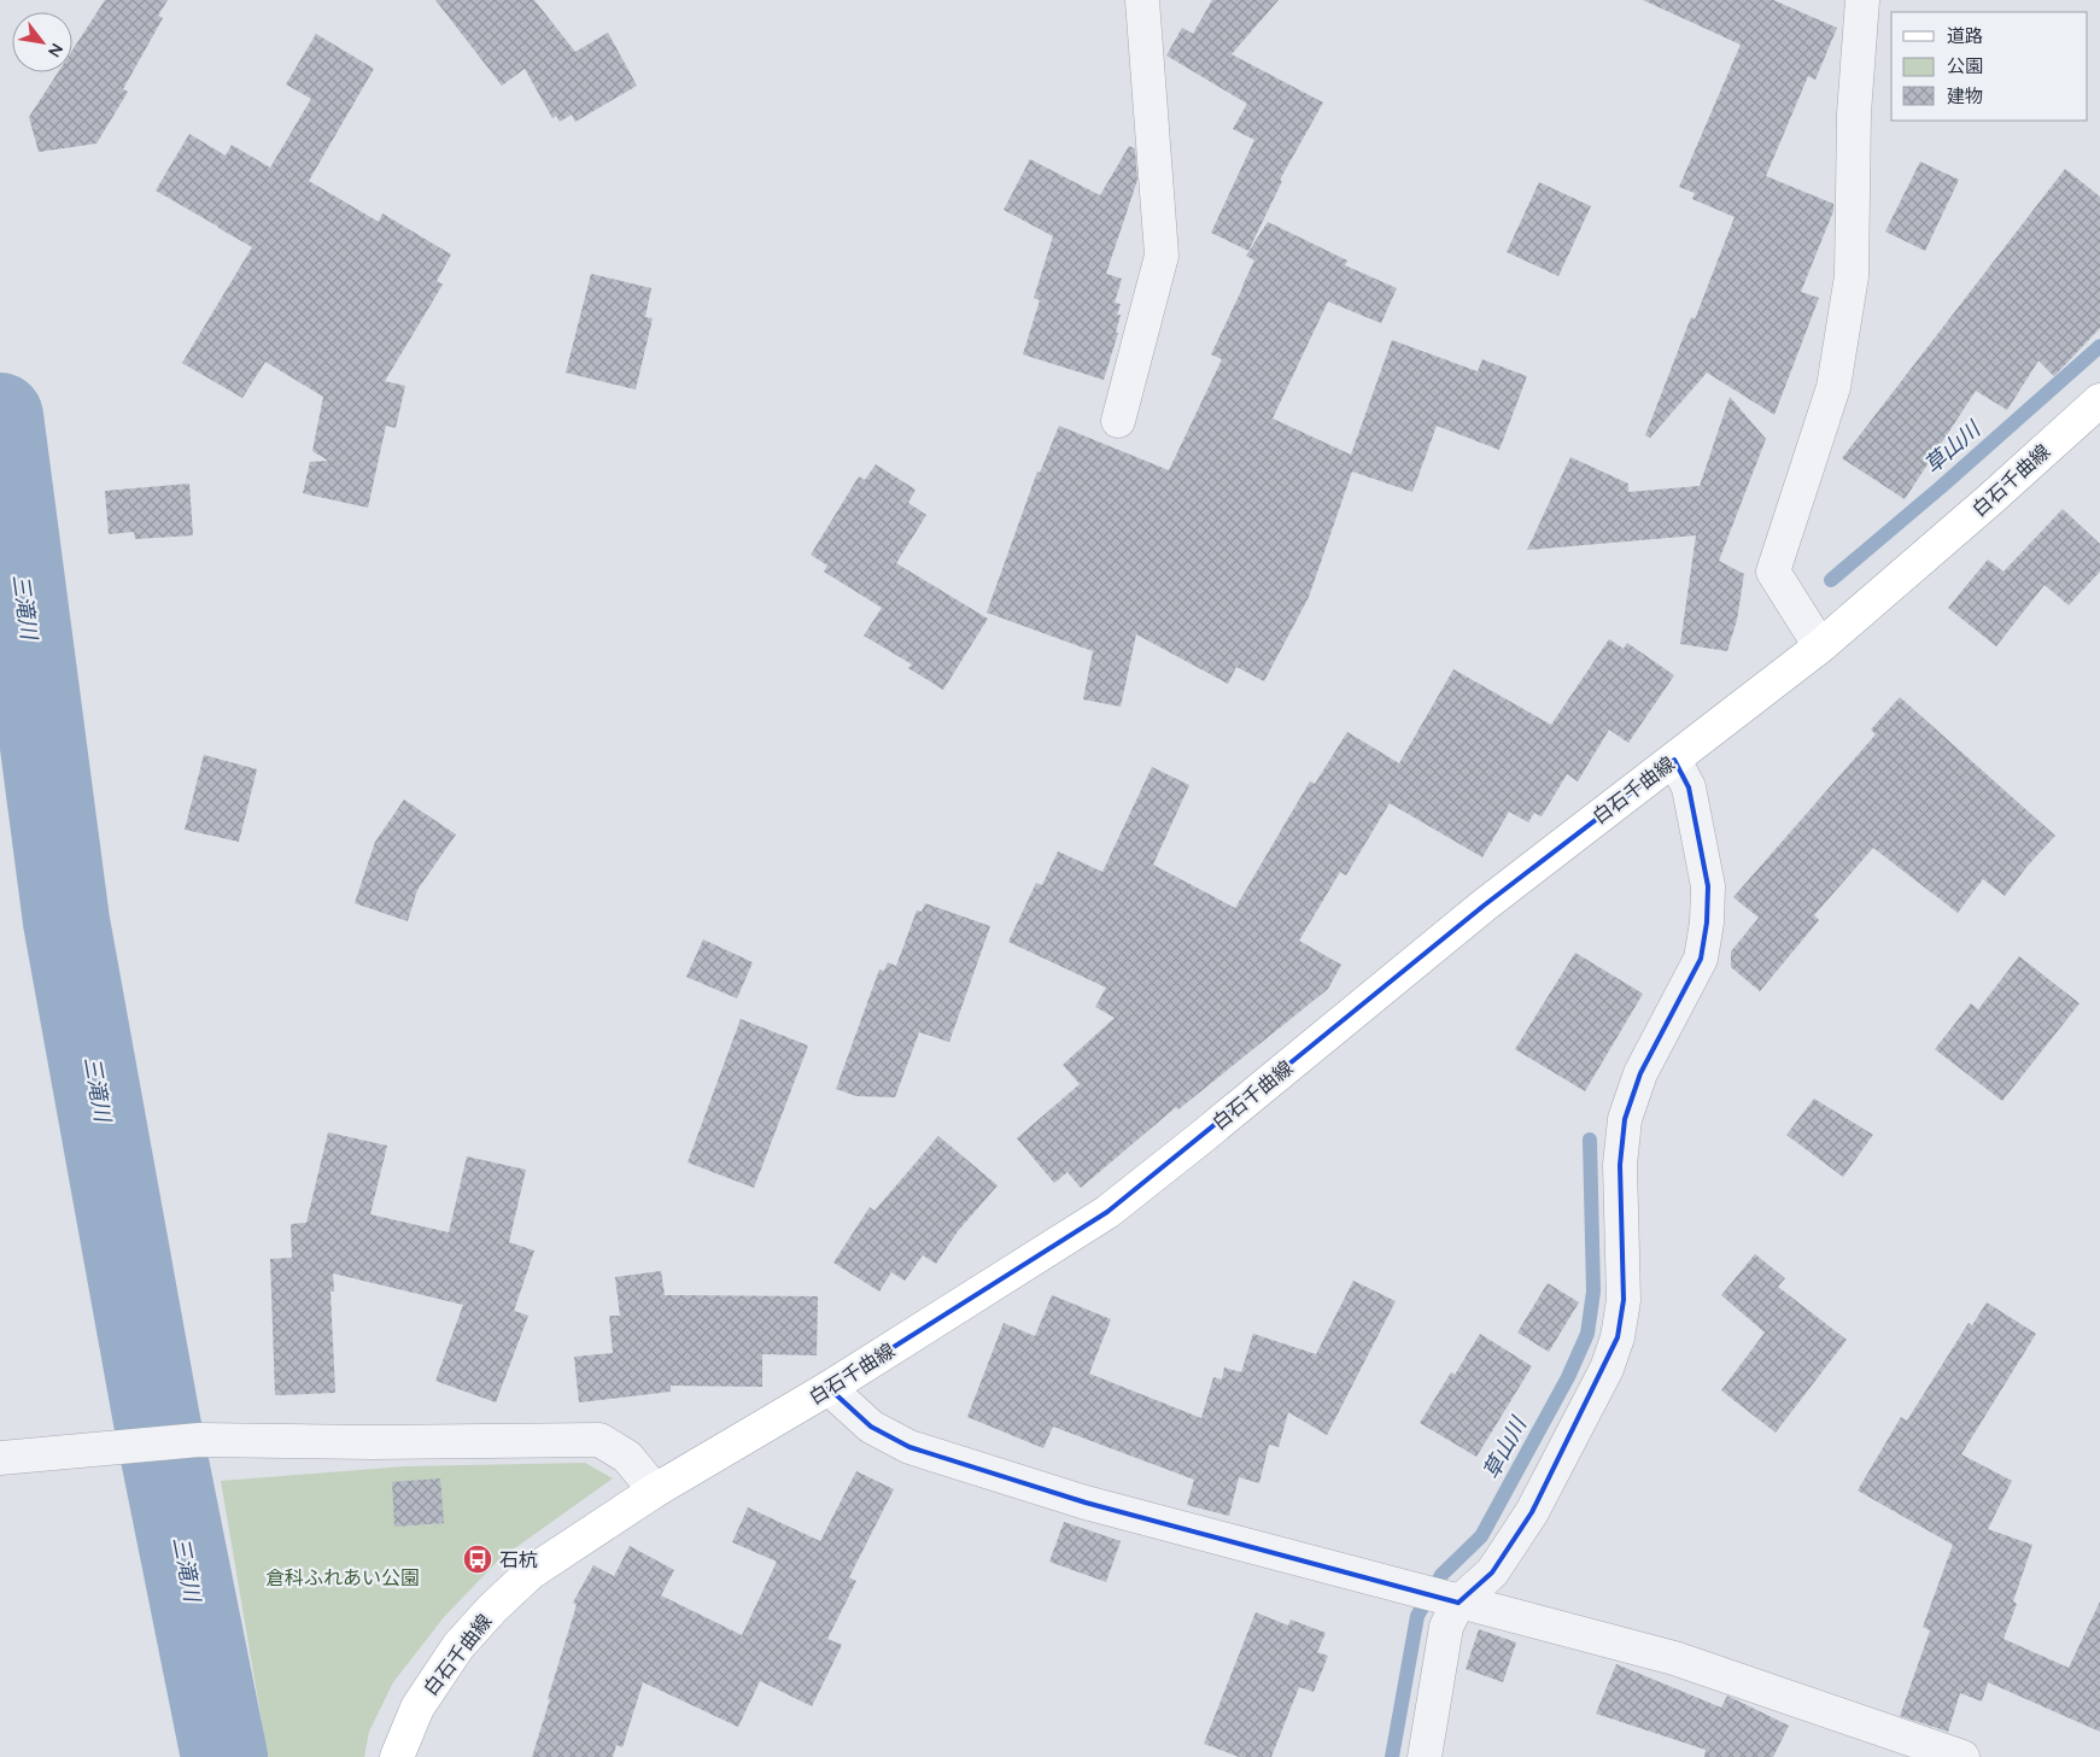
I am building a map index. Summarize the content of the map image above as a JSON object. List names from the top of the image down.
{
  "streets": {
    "main road": ["白石千曲線"]
  },
  "water": ["草山川", "三滝川"],
  "parks": ["倉科ふれあい公園"],
  "places": {
    "bus stop": ["石杭"]
  },
  "legend": ["道路", "公園", "建物"],
  "north": "bottom right"
}
